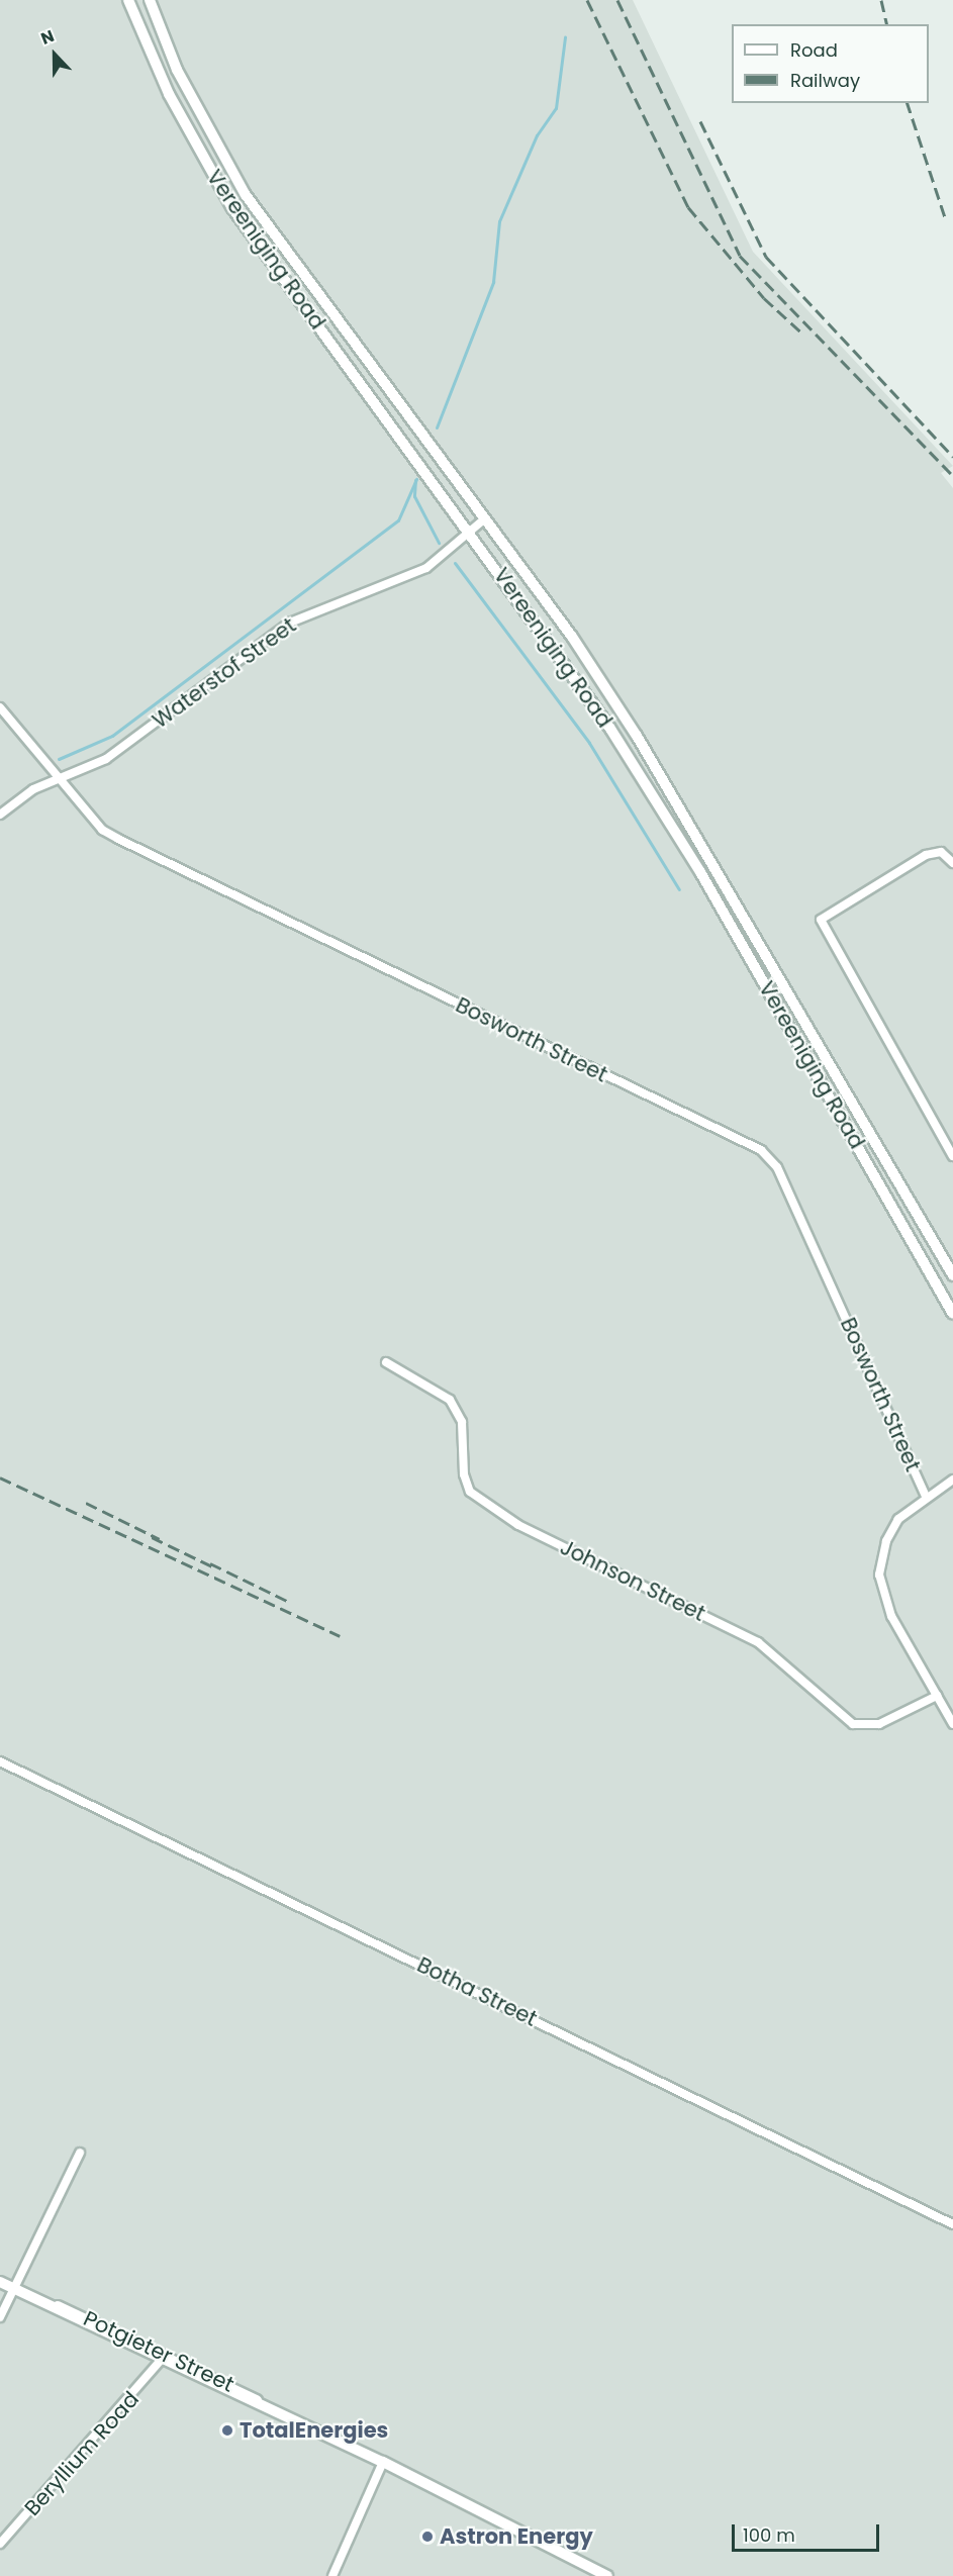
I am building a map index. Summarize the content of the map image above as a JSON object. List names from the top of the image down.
{
  "streets": {
    "main road": ["Vereeniging Road", "Potgieter Street"],
    "street": [
      "Waterstof Street",
      "Bosworth Street",
      "Johnson Street",
      "Botha Street",
      "Beryllium Road"
    ]
  },
  "crossings": [
    ["Vereeniging Road", "Waterstof Street"],
    ["Waterstof Street", "Bosworth Street"],
    ["Bosworth Street", "Johnson Street"],
    ["Potgieter Street", "Beryllium Road"]
  ],
  "places": ["TotalEnergies", "Astron Energy"],
  "legend": ["Road", "Railway"],
  "scale_bar": "100 m",
  "north": "top"
}
